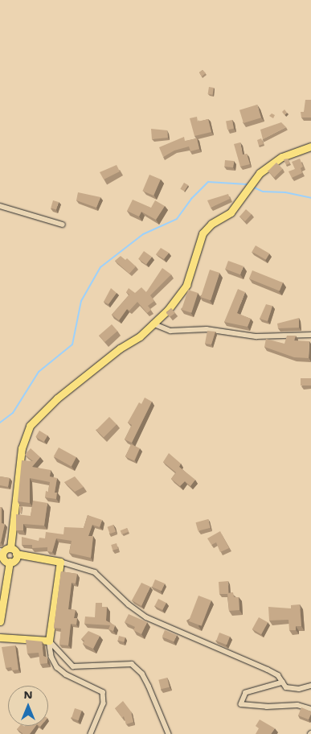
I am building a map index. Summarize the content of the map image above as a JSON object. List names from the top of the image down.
{
  "north": "top"
}
